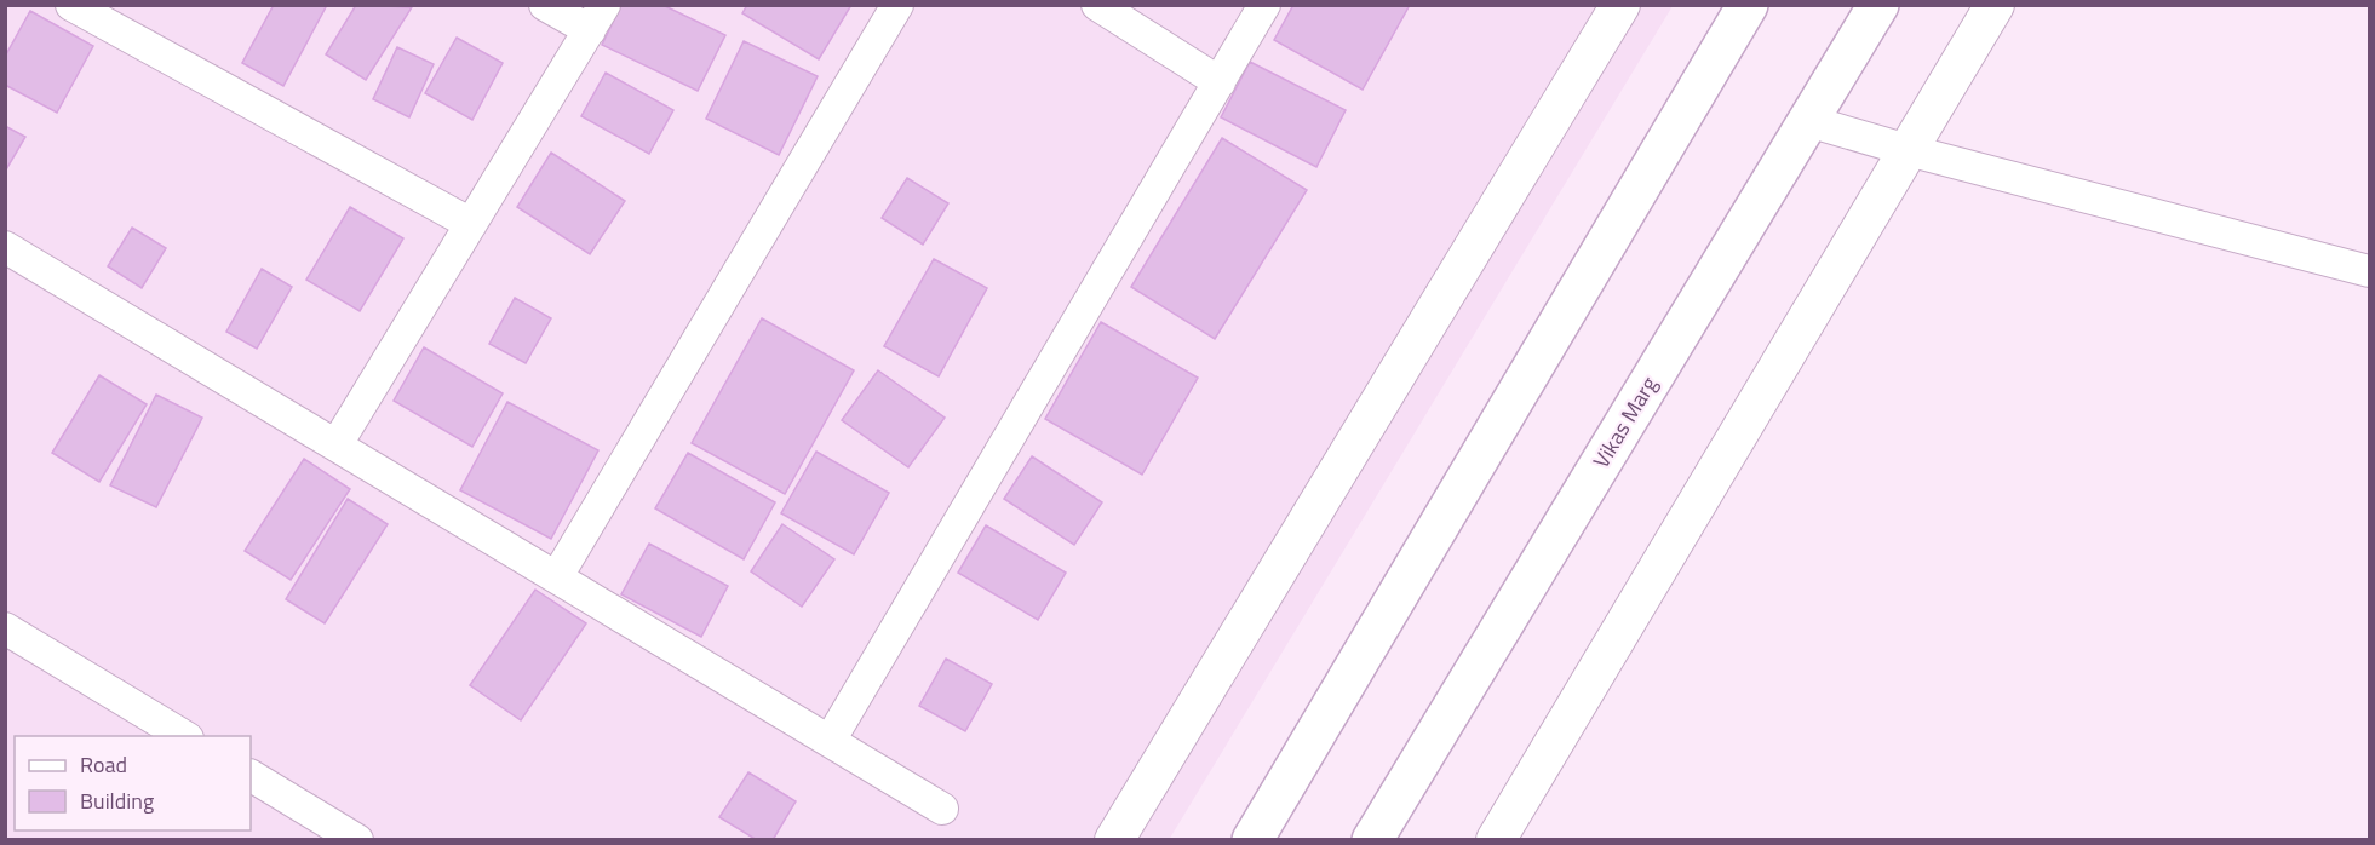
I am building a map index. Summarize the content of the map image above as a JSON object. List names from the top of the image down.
{
  "streets": {
    "main road": ["Vikas Marg"]
  },
  "legend": ["Road", "Building"]
}
